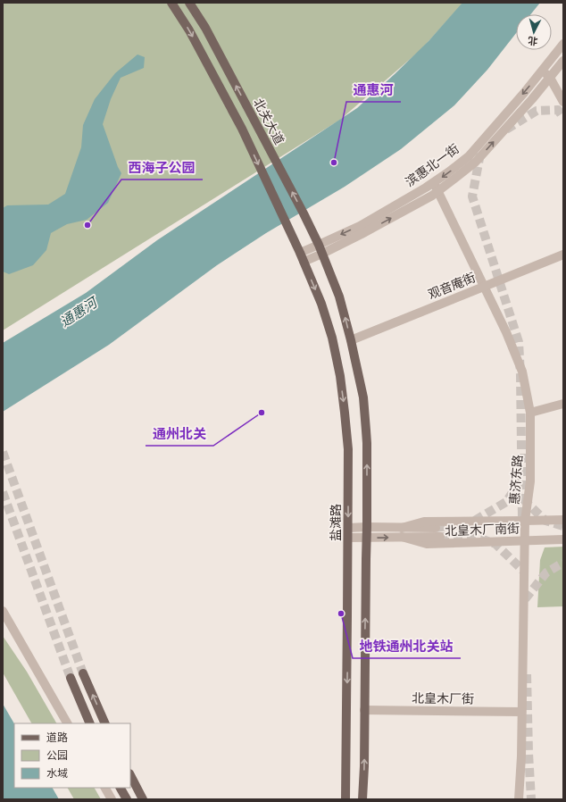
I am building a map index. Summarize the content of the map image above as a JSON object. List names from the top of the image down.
{
  "streets": {
    "main road": ["北关大道", "盐滩路"],
    "street": [
      "滨惠北一街",
      "观音庵街",
      "惠济东路",
      "北皇木厂南街",
      "北皇木厂街"
    ]
  },
  "crossings": [
    ["北关大道", "滨惠北一街"],
    ["滨惠北一街", "惠济东路"],
    ["滨惠北一街", "盐滩路"],
    ["观音庵街", "惠济东路"],
    ["惠济东路", "北皇木厂南街"],
    ["惠济东路", "北皇木厂街"],
    ["盐滩路", "北皇木厂南街"]
  ],
  "water": ["通惠河"],
  "places": [
    "通惠河",
    "西海子公园",
    "通州北关",
    "地铁通州北关站"
  ],
  "legend": ["道路", "公园", "水域"],
  "north": "bottom"
}
